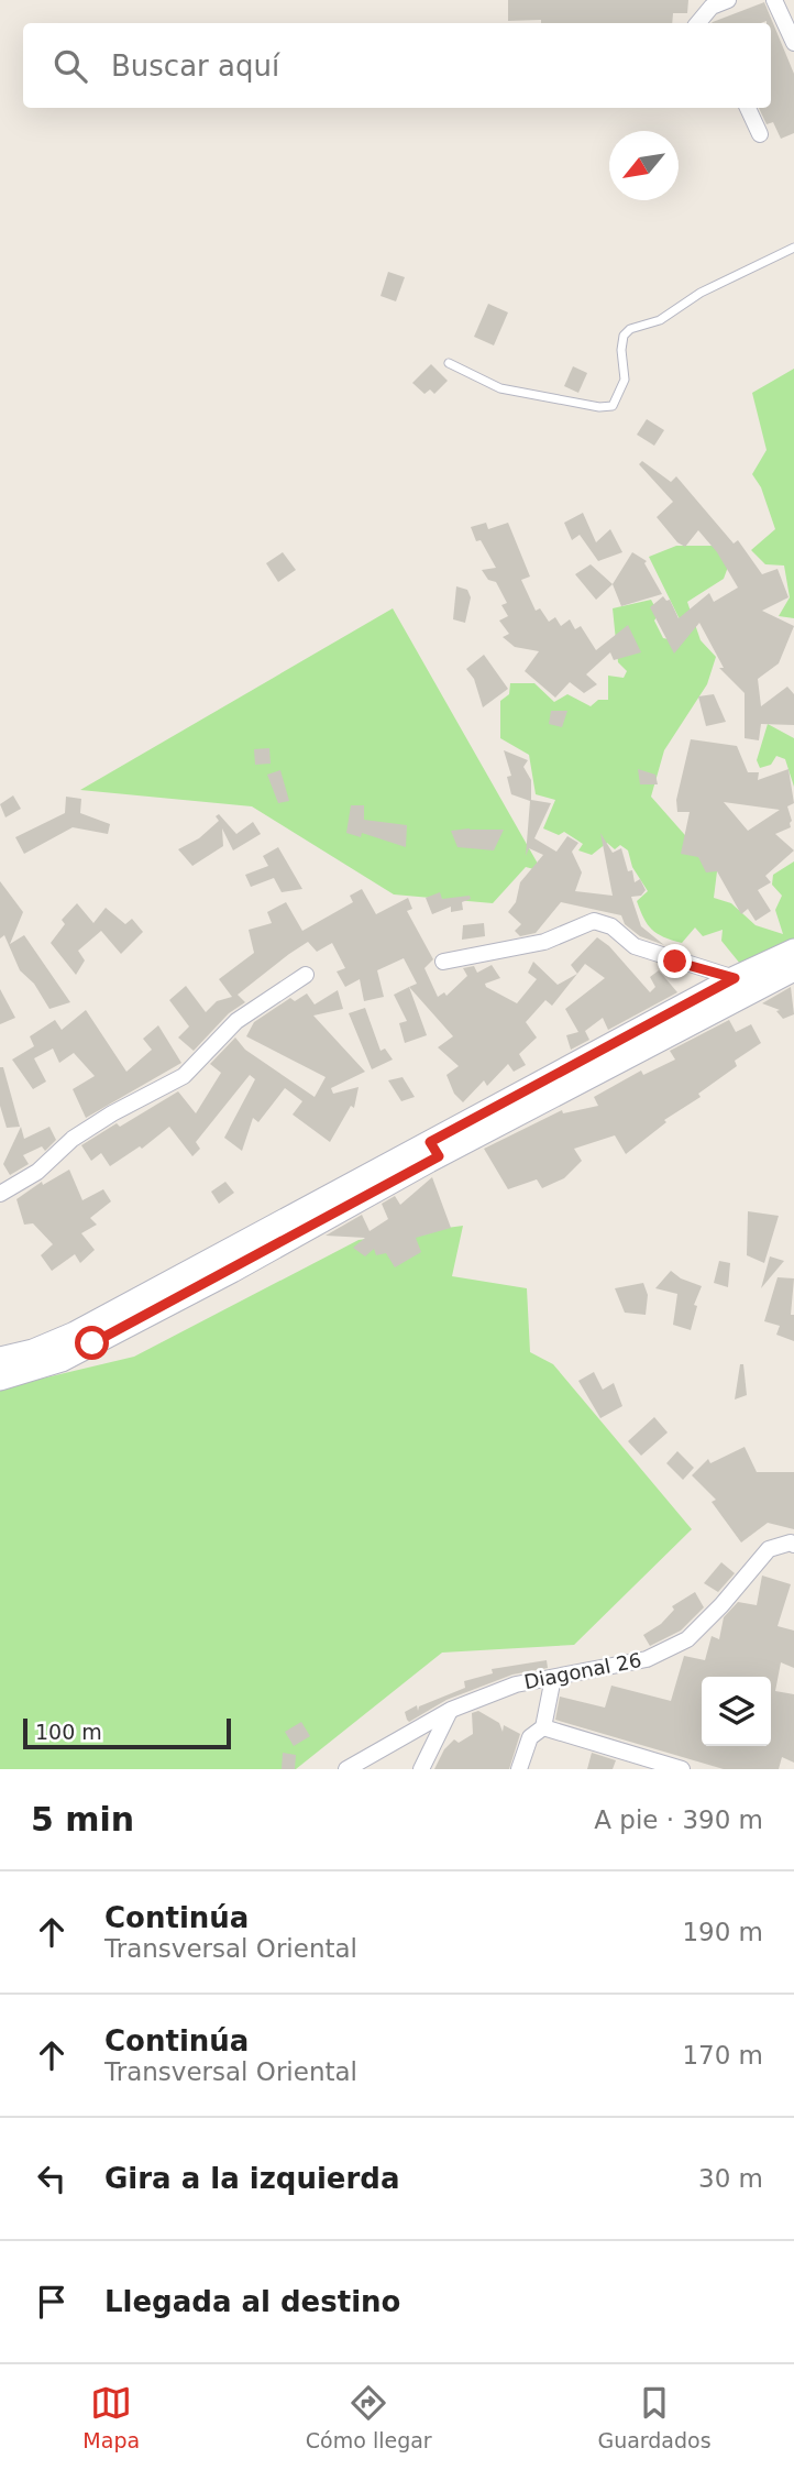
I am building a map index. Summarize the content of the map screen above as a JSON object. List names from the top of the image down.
{
  "streets": {
    "street": ["Diagonal 26"]
  },
  "scale_bar": "100 m",
  "north": "bottom left",
  "page": {
    "search": "Buscar aquí",
    "scale": "100 m",
    "heading": ["5 min", "A pie · 390 m"],
    "list": [
      ["Continúa", "Transversal Oriental", "190 m"],
      ["Continúa", "Transversal Oriental", "170 m"],
      ["Gira a la izquierda", "30 m"],
      "Llegada al destino"
    ],
    "nav": ["Mapa", "Cómo llegar", "Guardados"]
  }
}
